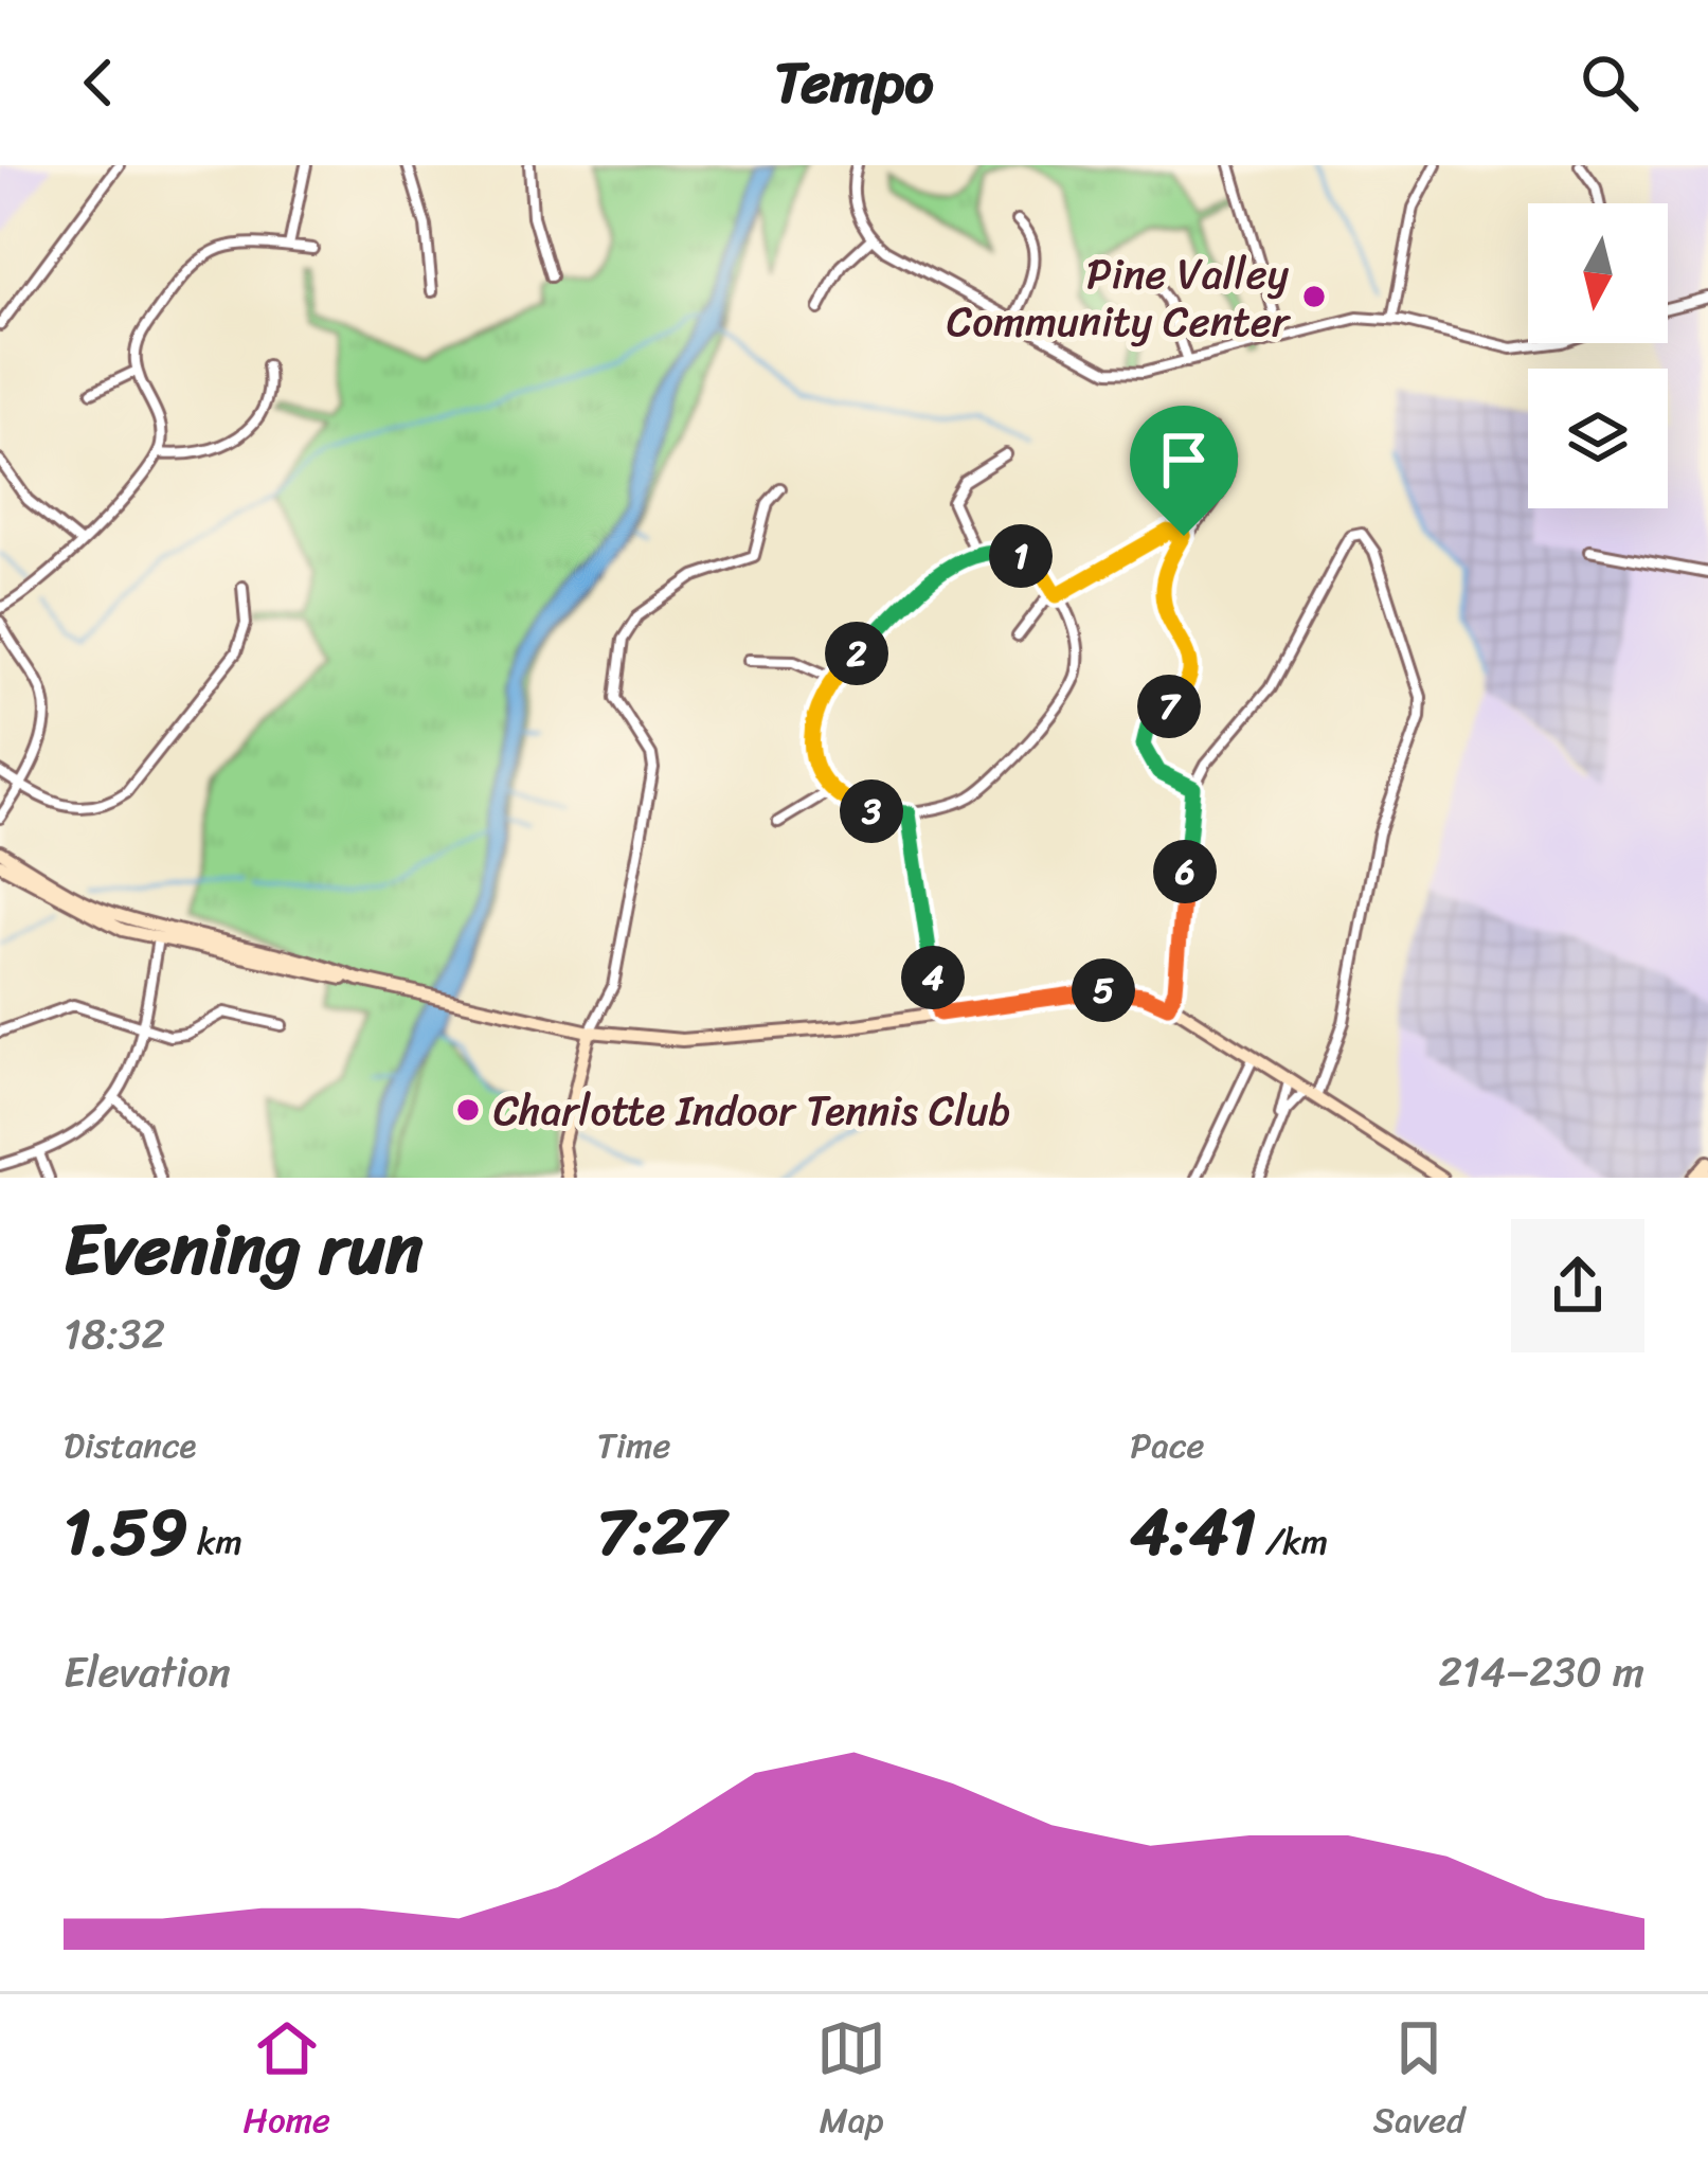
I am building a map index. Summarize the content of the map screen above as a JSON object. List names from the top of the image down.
{
  "places": ["Pine Valley Community Center", "Charlotte Indoor Tennis Club"],
  "north": "bottom",
  "page": {
    "header": "Tempo",
    "pins": [
      "1",
      "2",
      "7",
      "3",
      "6",
      "4",
      "5"
    ],
    "heading": ["Evening run", "18:32"],
    "stats": [
      ["Distance", "1.59 km"],
      ["Time", "7:27"],
      ["Pace", "4:41 /km"]
    ],
    "chart": ["Elevation", "214–230 m"],
    "tabs": ["Home", "Map", "Saved"]
  }
}
